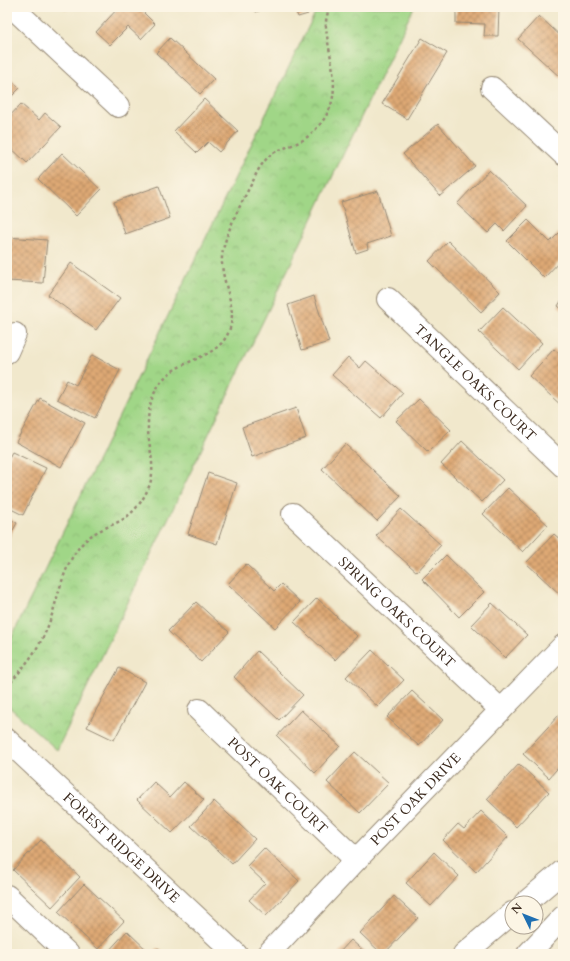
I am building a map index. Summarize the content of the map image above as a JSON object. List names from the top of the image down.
{
  "streets": {
    "street": [
      "TANGLE OAKS COURT",
      "SPRING OAKS COURT",
      "POST OAK COURT",
      "POST OAK DRIVE",
      "FOREST RIDGE DRIVE"
    ]
  },
  "crossings": [
    ["SPRING OAKS COURT", "POST OAK DRIVE"],
    ["POST OAK COURT", "POST OAK DRIVE"]
  ],
  "north": "top left"
}
